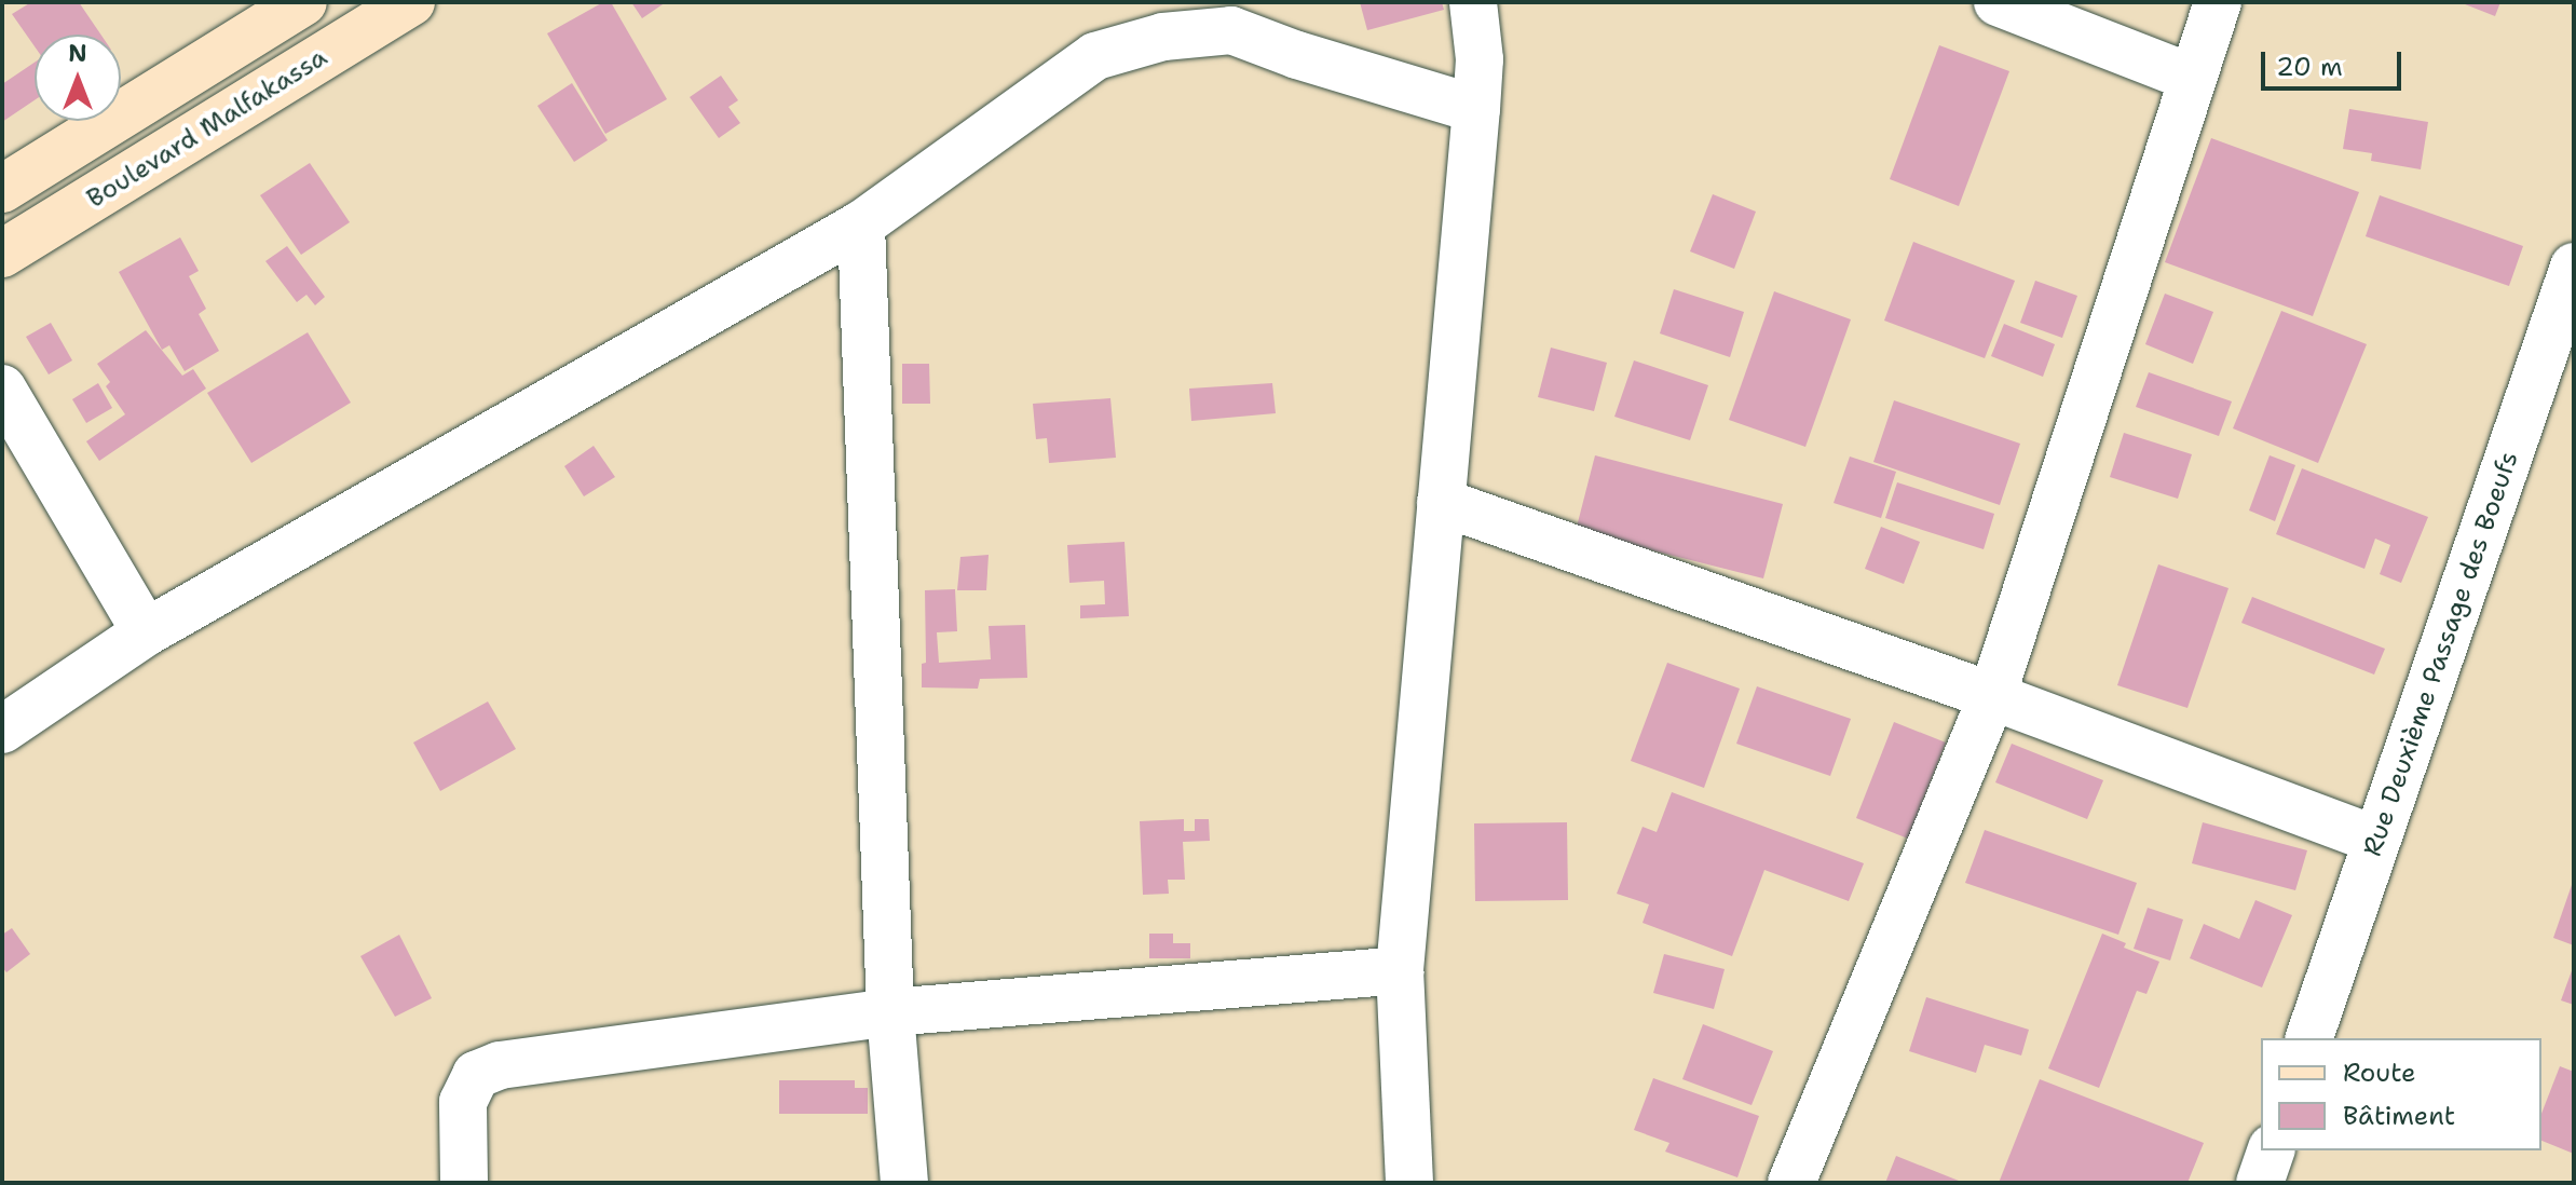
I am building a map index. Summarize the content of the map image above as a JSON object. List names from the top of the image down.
{
  "streets": {
    "main road": ["Boulevard Malfakassa"],
    "street": ["Rue Deuxième Passage des Boeufs"]
  },
  "legend": ["Route", "Bâtiment"],
  "scale_bar": "20 m",
  "north": "top"
}
